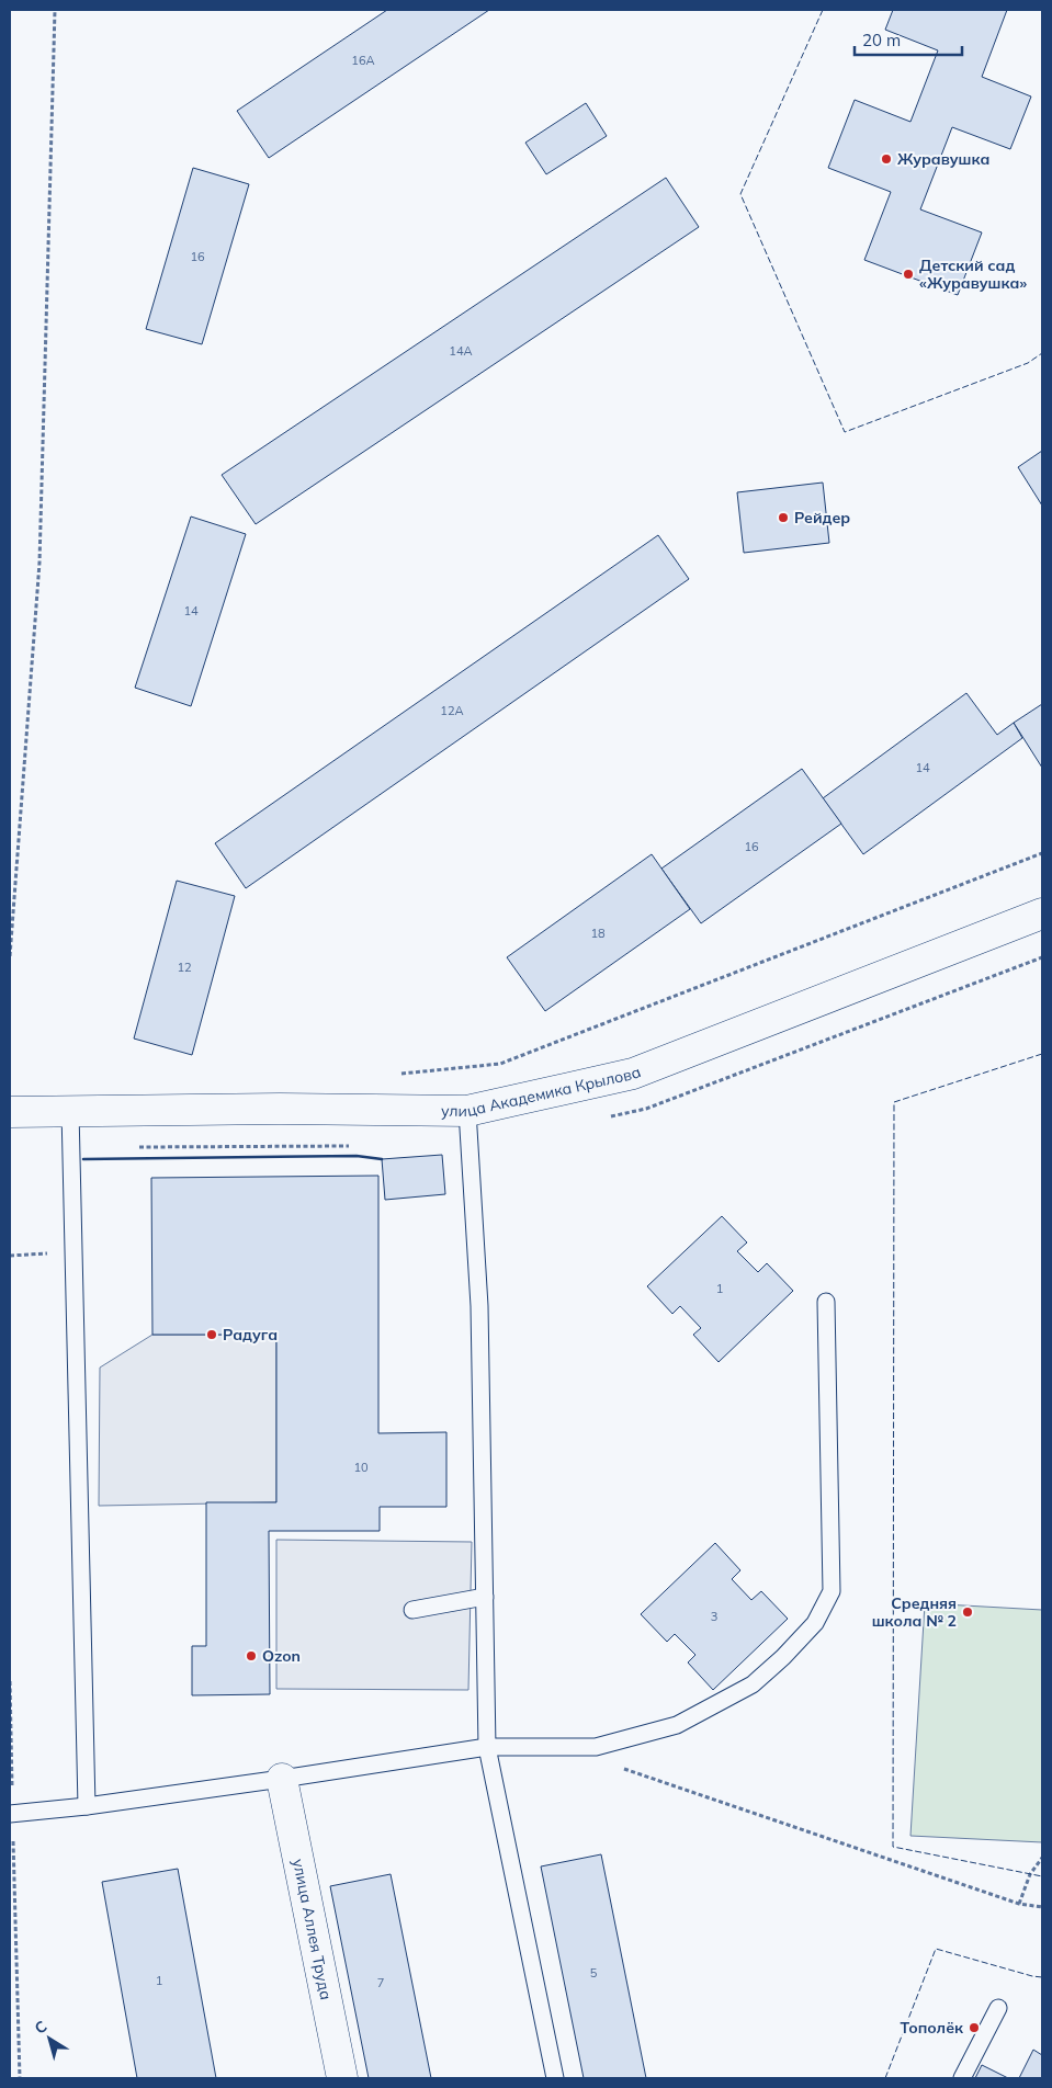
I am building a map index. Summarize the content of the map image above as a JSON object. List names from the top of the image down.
{
  "streets": {
    "street": ["улица Академика Крылова", "улица Аллея Труда"]
  },
  "places": [
    "Журавушка",
    "Детский сад «Журавушка»",
    "Рейдер",
    "Радуга",
    "Средняя школа № 2",
    "Ozon",
    "Тополёк"
  ],
  "house_numbers": [
    "16А",
    "16",
    "14А",
    "14",
    "12А",
    "14",
    "16",
    "18",
    "12",
    "1",
    "10",
    "3",
    "5",
    "1",
    "7"
  ],
  "scale_bar": "20 m",
  "north": "top left"
}
